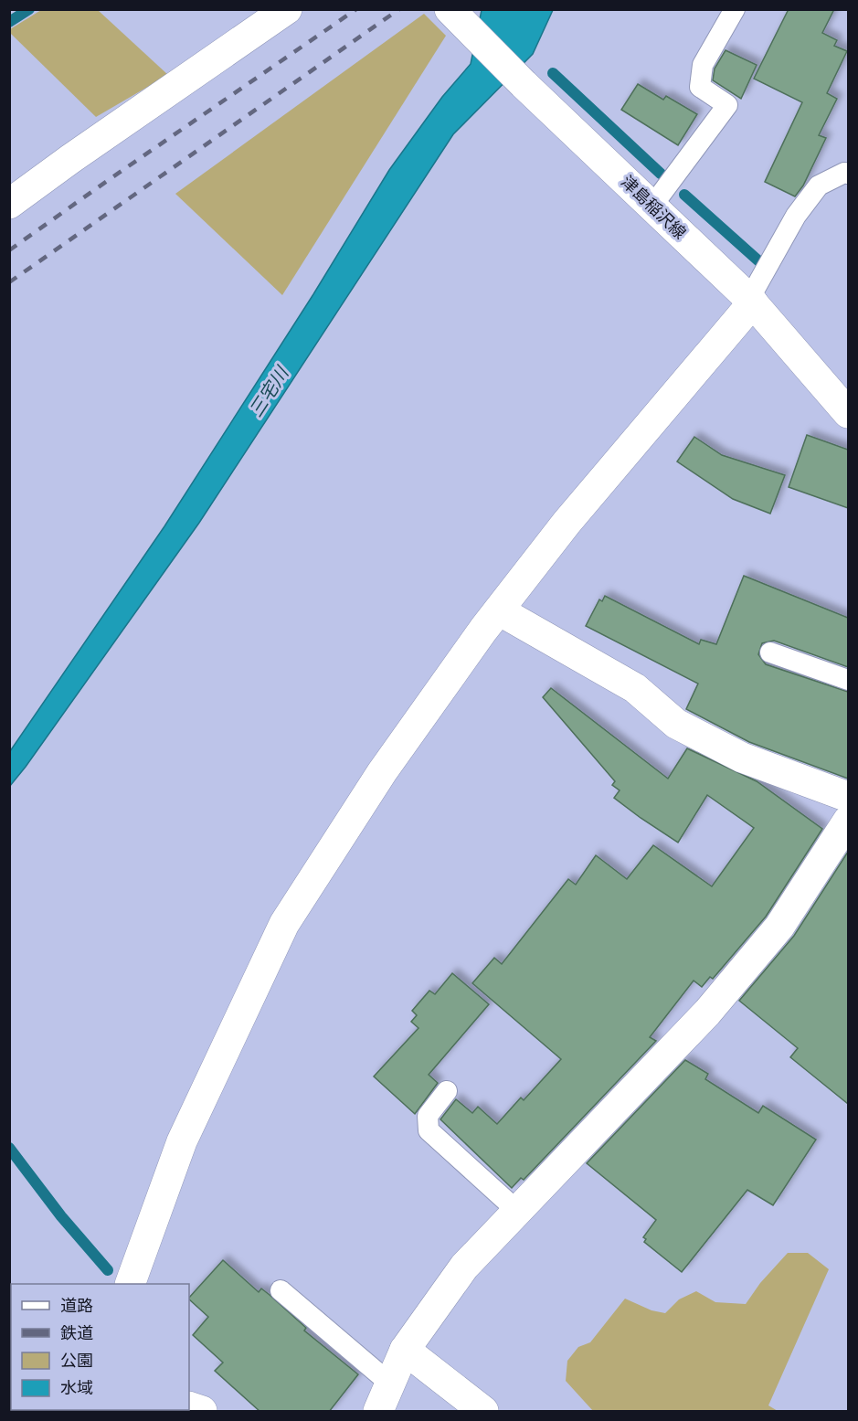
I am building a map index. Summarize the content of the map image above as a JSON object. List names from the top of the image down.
{
  "streets": {
    "street": ["津島稲沢線"]
  },
  "water": ["三宅川"],
  "legend": [
    "道路",
    "鉄道",
    "公園",
    "水域"
  ]
}
